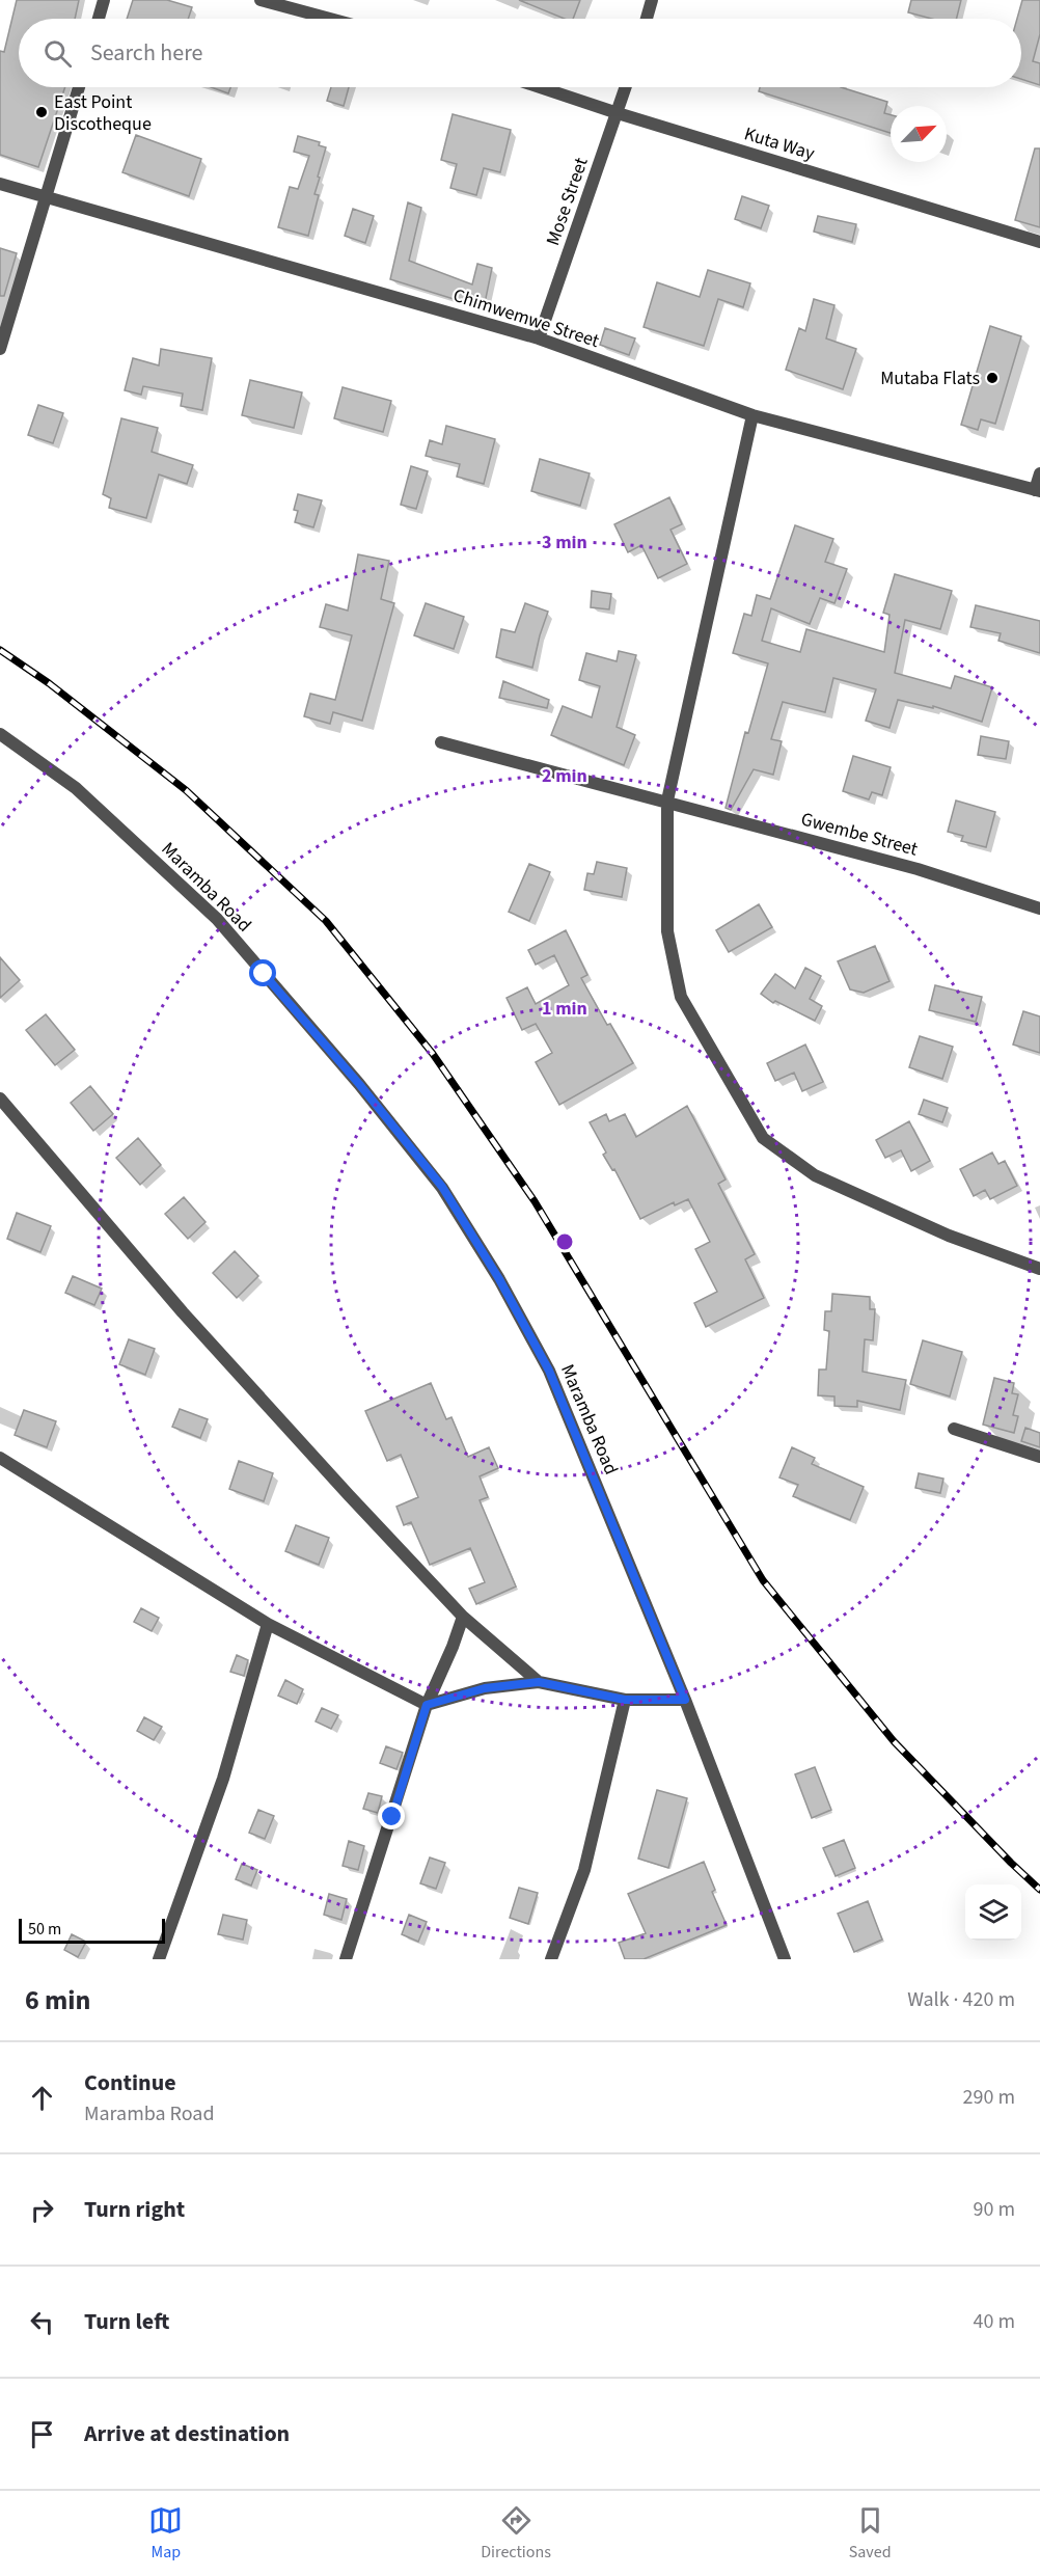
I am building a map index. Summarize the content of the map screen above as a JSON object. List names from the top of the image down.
{
  "streets": {
    "street": [
      "Kuta Way",
      "Mose Street",
      "Chimwemwe Street",
      "Gwembe Street",
      "Maramba Road"
    ]
  },
  "crossings": [
    ["Kuta Way", "Mose Street"],
    ["Mose Street", "Chimwemwe Street"]
  ],
  "places": ["East Point Discotheque", "Mutaba Flats"],
  "scale_bar": "50 m",
  "north": "top right",
  "page": {
    "search": "Search here",
    "scale": "50 m",
    "heading": ["6 min", "Walk · 420 m"],
    "list": [
      ["Continue", "Maramba Road", "290 m"],
      ["Turn right", "90 m"],
      ["Turn left", "40 m"],
      "Arrive at destination"
    ],
    "nav": ["Map", "Directions", "Saved"]
  },
  "rings": ["3 min", "2 min", "1 min"]
}
